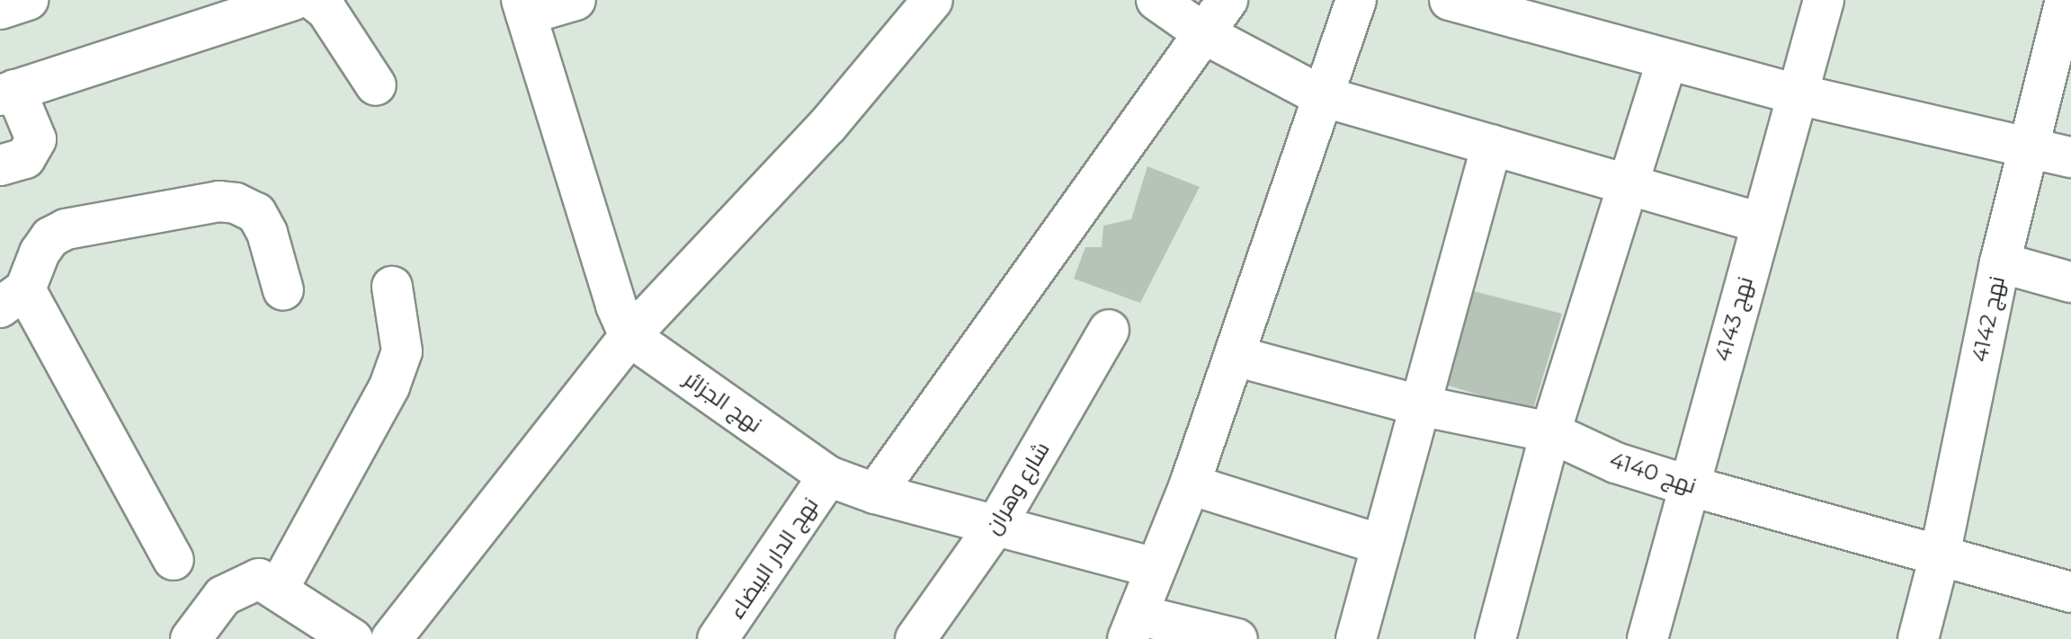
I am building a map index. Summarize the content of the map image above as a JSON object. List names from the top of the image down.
{
  "streets": {
    "street": [
      "نهج 4143",
      "نهج 4142",
      "نهج الجزائر",
      "نهج 4140",
      "شارع وهران",
      "نهج الدار البيضاء"
    ]
  },
  "crossings": [
    ["نهج 4143", "نهج 4140"],
    ["نهج 4142", "نهج 4140"],
    ["نهج الجزائر", "شارع وهران"],
    ["نهج الجزائر", "نهج الدار البيضاء"]
  ]
}
